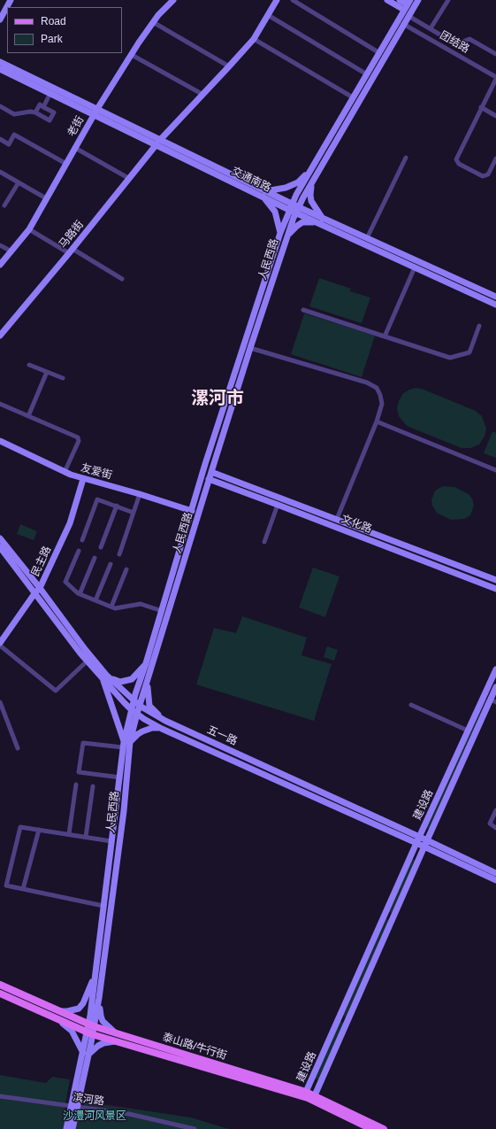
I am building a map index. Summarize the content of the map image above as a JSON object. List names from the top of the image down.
{
  "streets": {
    "main road": ["泰山路/牛行街"],
    "street": [
      "团结路",
      "老街",
      "交通南路",
      "马路街",
      "人民西路",
      "友爱街",
      "文化路",
      "民主路",
      "五一路",
      "建设路",
      "滨河路"
    ]
  },
  "crossings": [
    ["团结路", "人民西路"],
    ["老街", "交通南路"],
    ["交通南路", "马路街"],
    ["交通南路", "人民西路"],
    ["人民西路", "友爱街"],
    ["人民西路", "文化路"],
    ["人民西路", "五一路"],
    ["人民西路", "泰山路/牛行街"],
    ["人民西路", "滨河路"],
    ["友爱街", "民主路"],
    ["民主路", "五一路"],
    ["五一路", "建设路"],
    ["建设路", "泰山路/牛行街"]
  ],
  "districts": ["漯河市"],
  "parks": ["沙澧河风景区"],
  "legend": ["Road", "Park"]
}
